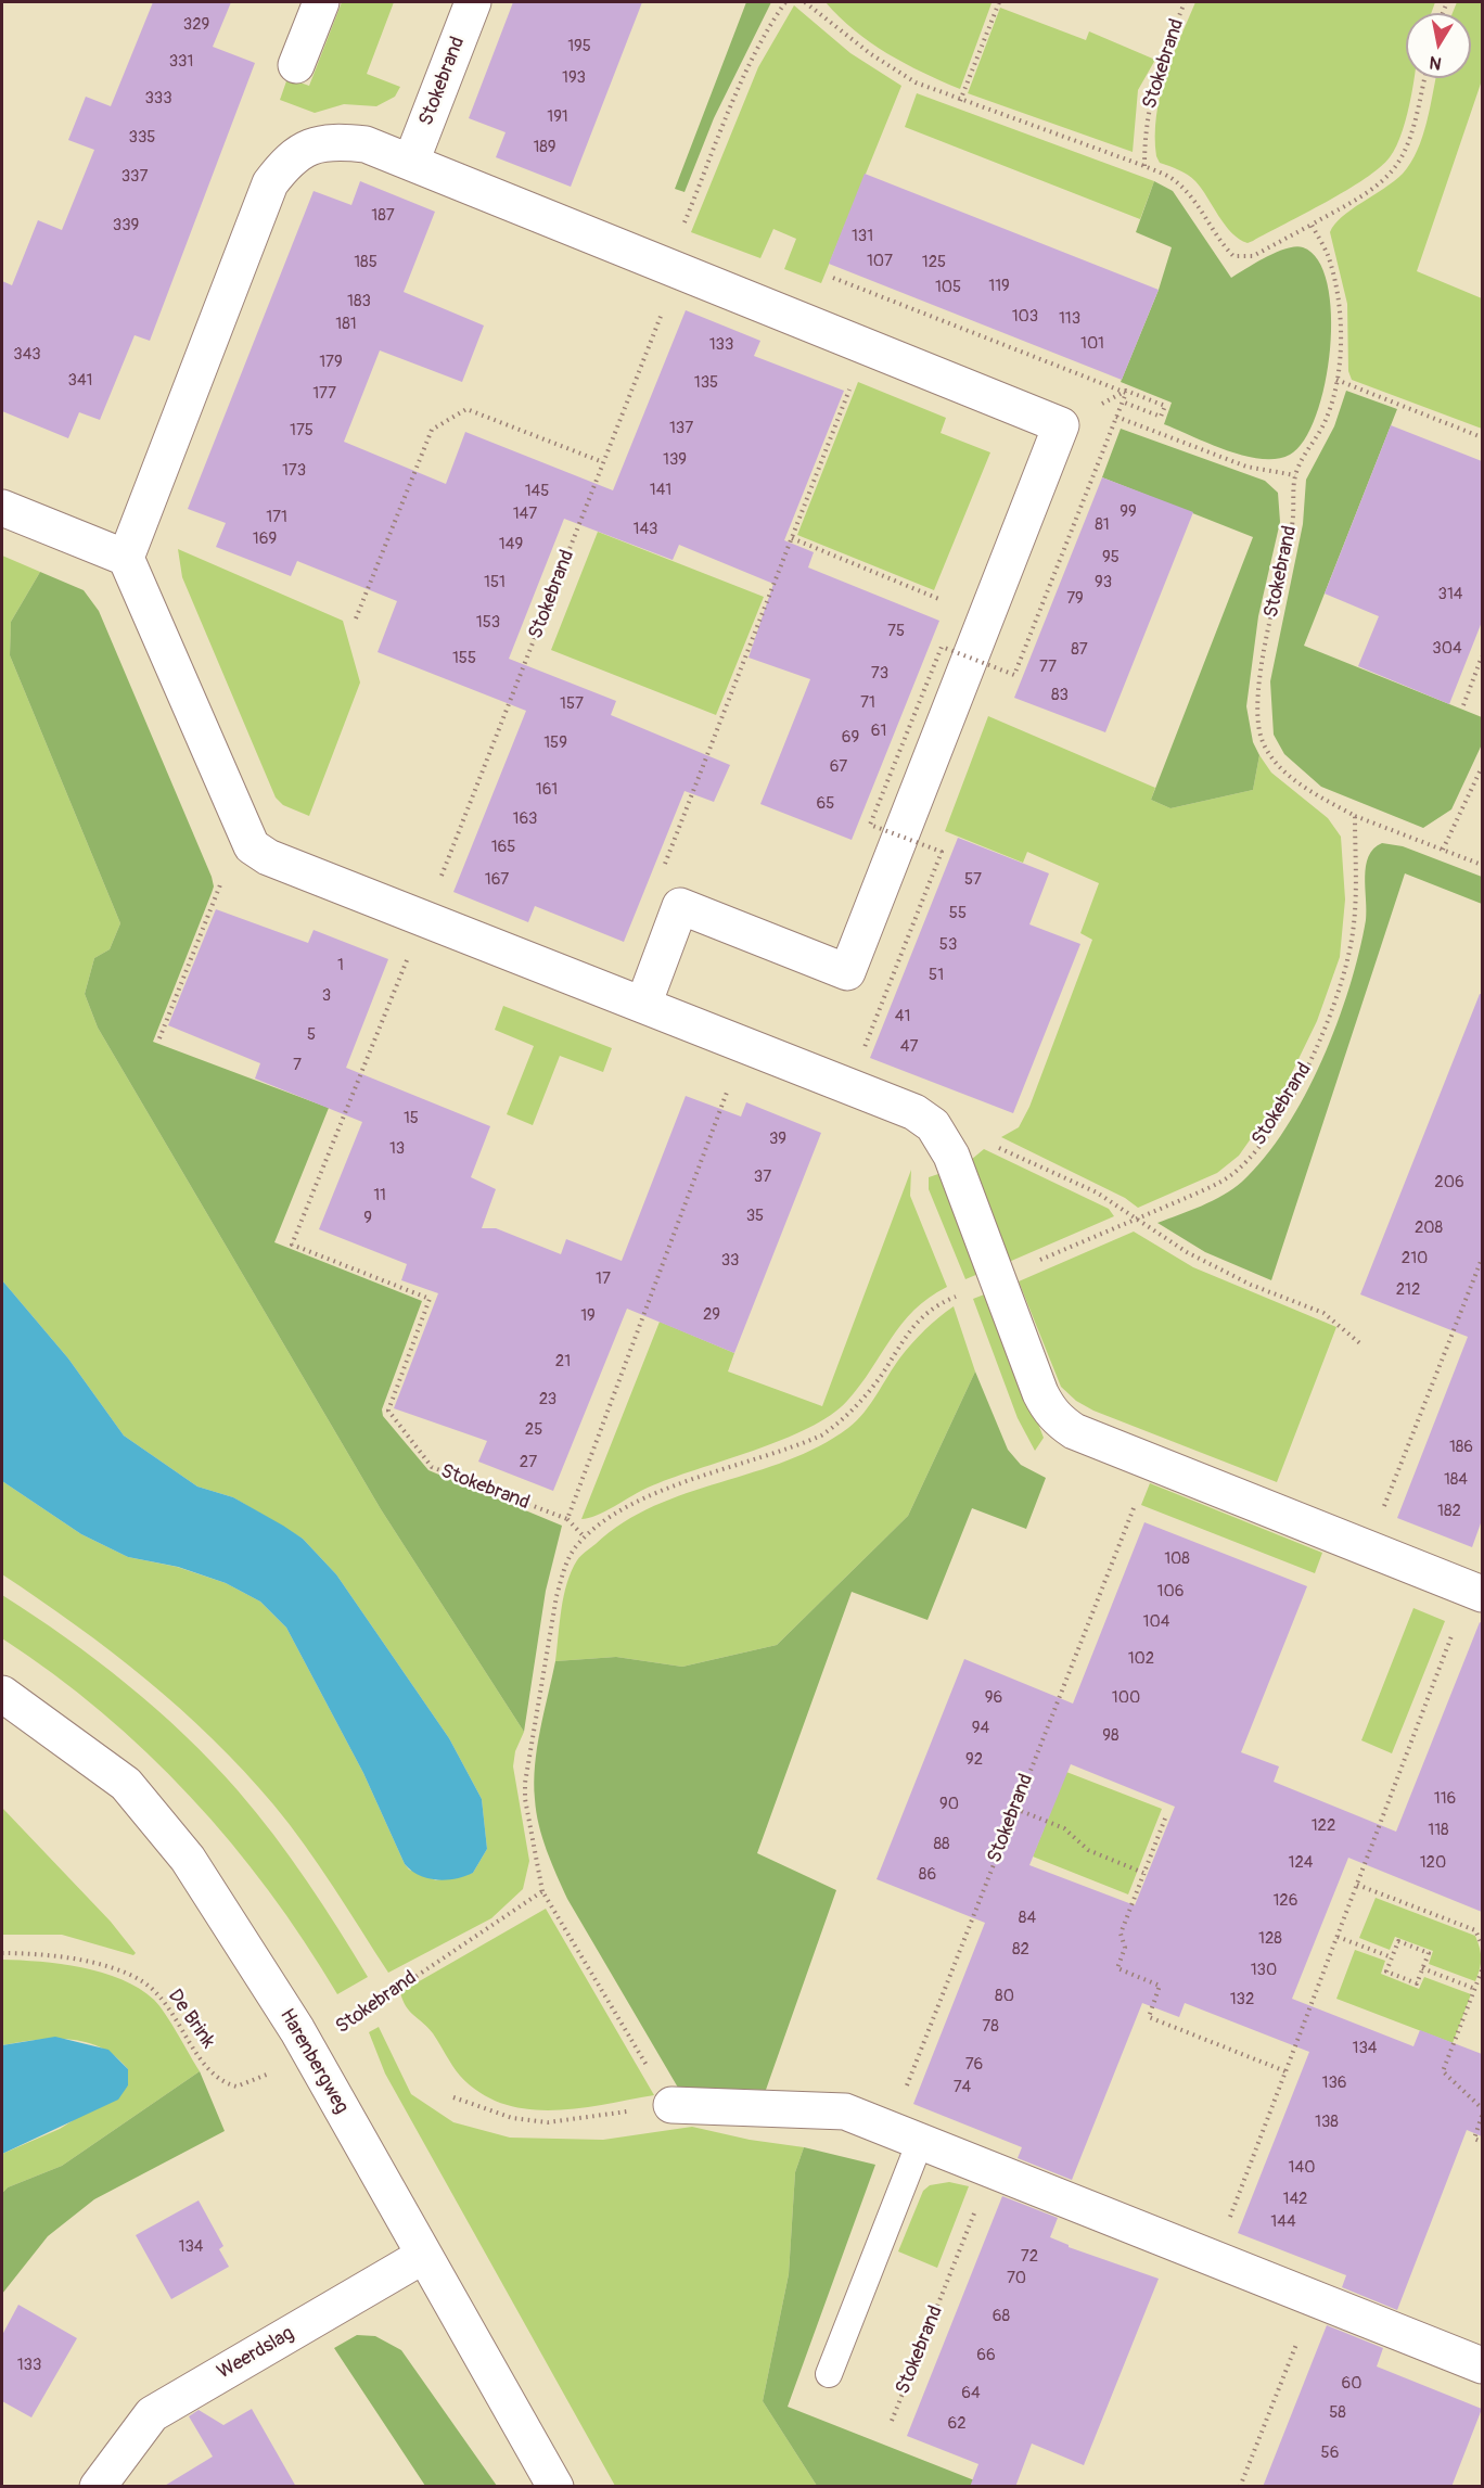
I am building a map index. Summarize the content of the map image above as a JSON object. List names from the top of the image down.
{
  "streets": {
    "street": ["Stokebrand", "Harenbergweg", "Weerdslag"],
    "path": ["De Brink"]
  },
  "crossings": [
    ["Stokebrand", "De Brink"],
    ["Stokebrand", "Harenbergweg"],
    ["De Brink", "Harenbergweg"],
    ["Harenbergweg", "Weerdslag"]
  ],
  "house_numbers": [
    "329",
    "195",
    "331",
    "193",
    "333",
    "191",
    "335",
    "189",
    "337",
    "187",
    "339",
    "131",
    "107",
    "185",
    "125",
    "119",
    "105",
    "183",
    "103",
    "113",
    "181",
    "101",
    "133",
    "343",
    "179",
    "341",
    "135",
    "177",
    "137",
    "175",
    "139",
    "173",
    "141",
    "145",
    "99",
    "147",
    "171",
    "81",
    "143",
    "169",
    "149",
    "95",
    "151",
    "93",
    "314",
    "79",
    "153",
    "75",
    "304",
    "87",
    "155",
    "77",
    "73",
    "83",
    "71",
    "157",
    "61",
    "69",
    "159",
    "67",
    "161",
    "65",
    "163",
    "165",
    "167",
    "57",
    "55",
    "53",
    "1",
    "51",
    "3",
    "41",
    "5",
    "47",
    "7",
    "15",
    "39",
    "13",
    "37",
    "206",
    "11",
    "35",
    "9",
    "208",
    "210",
    "33",
    "17",
    "212",
    "29",
    "19",
    "21",
    "23",
    "25",
    "186",
    "27",
    "184",
    "182",
    "108",
    "106",
    "104",
    "102",
    "96",
    "100",
    "94",
    "98",
    "92",
    "116",
    "90",
    "122",
    "118",
    "88",
    "124",
    "120",
    "86",
    "126",
    "84",
    "128",
    "82",
    "130",
    "80",
    "132",
    "78",
    "134",
    "76",
    "136",
    "74",
    "138",
    "140",
    "142",
    "144",
    "134",
    "72",
    "70",
    "68",
    "66",
    "133",
    "60",
    "64",
    "58",
    "62",
    "56"
  ],
  "north": "bottom"
}
